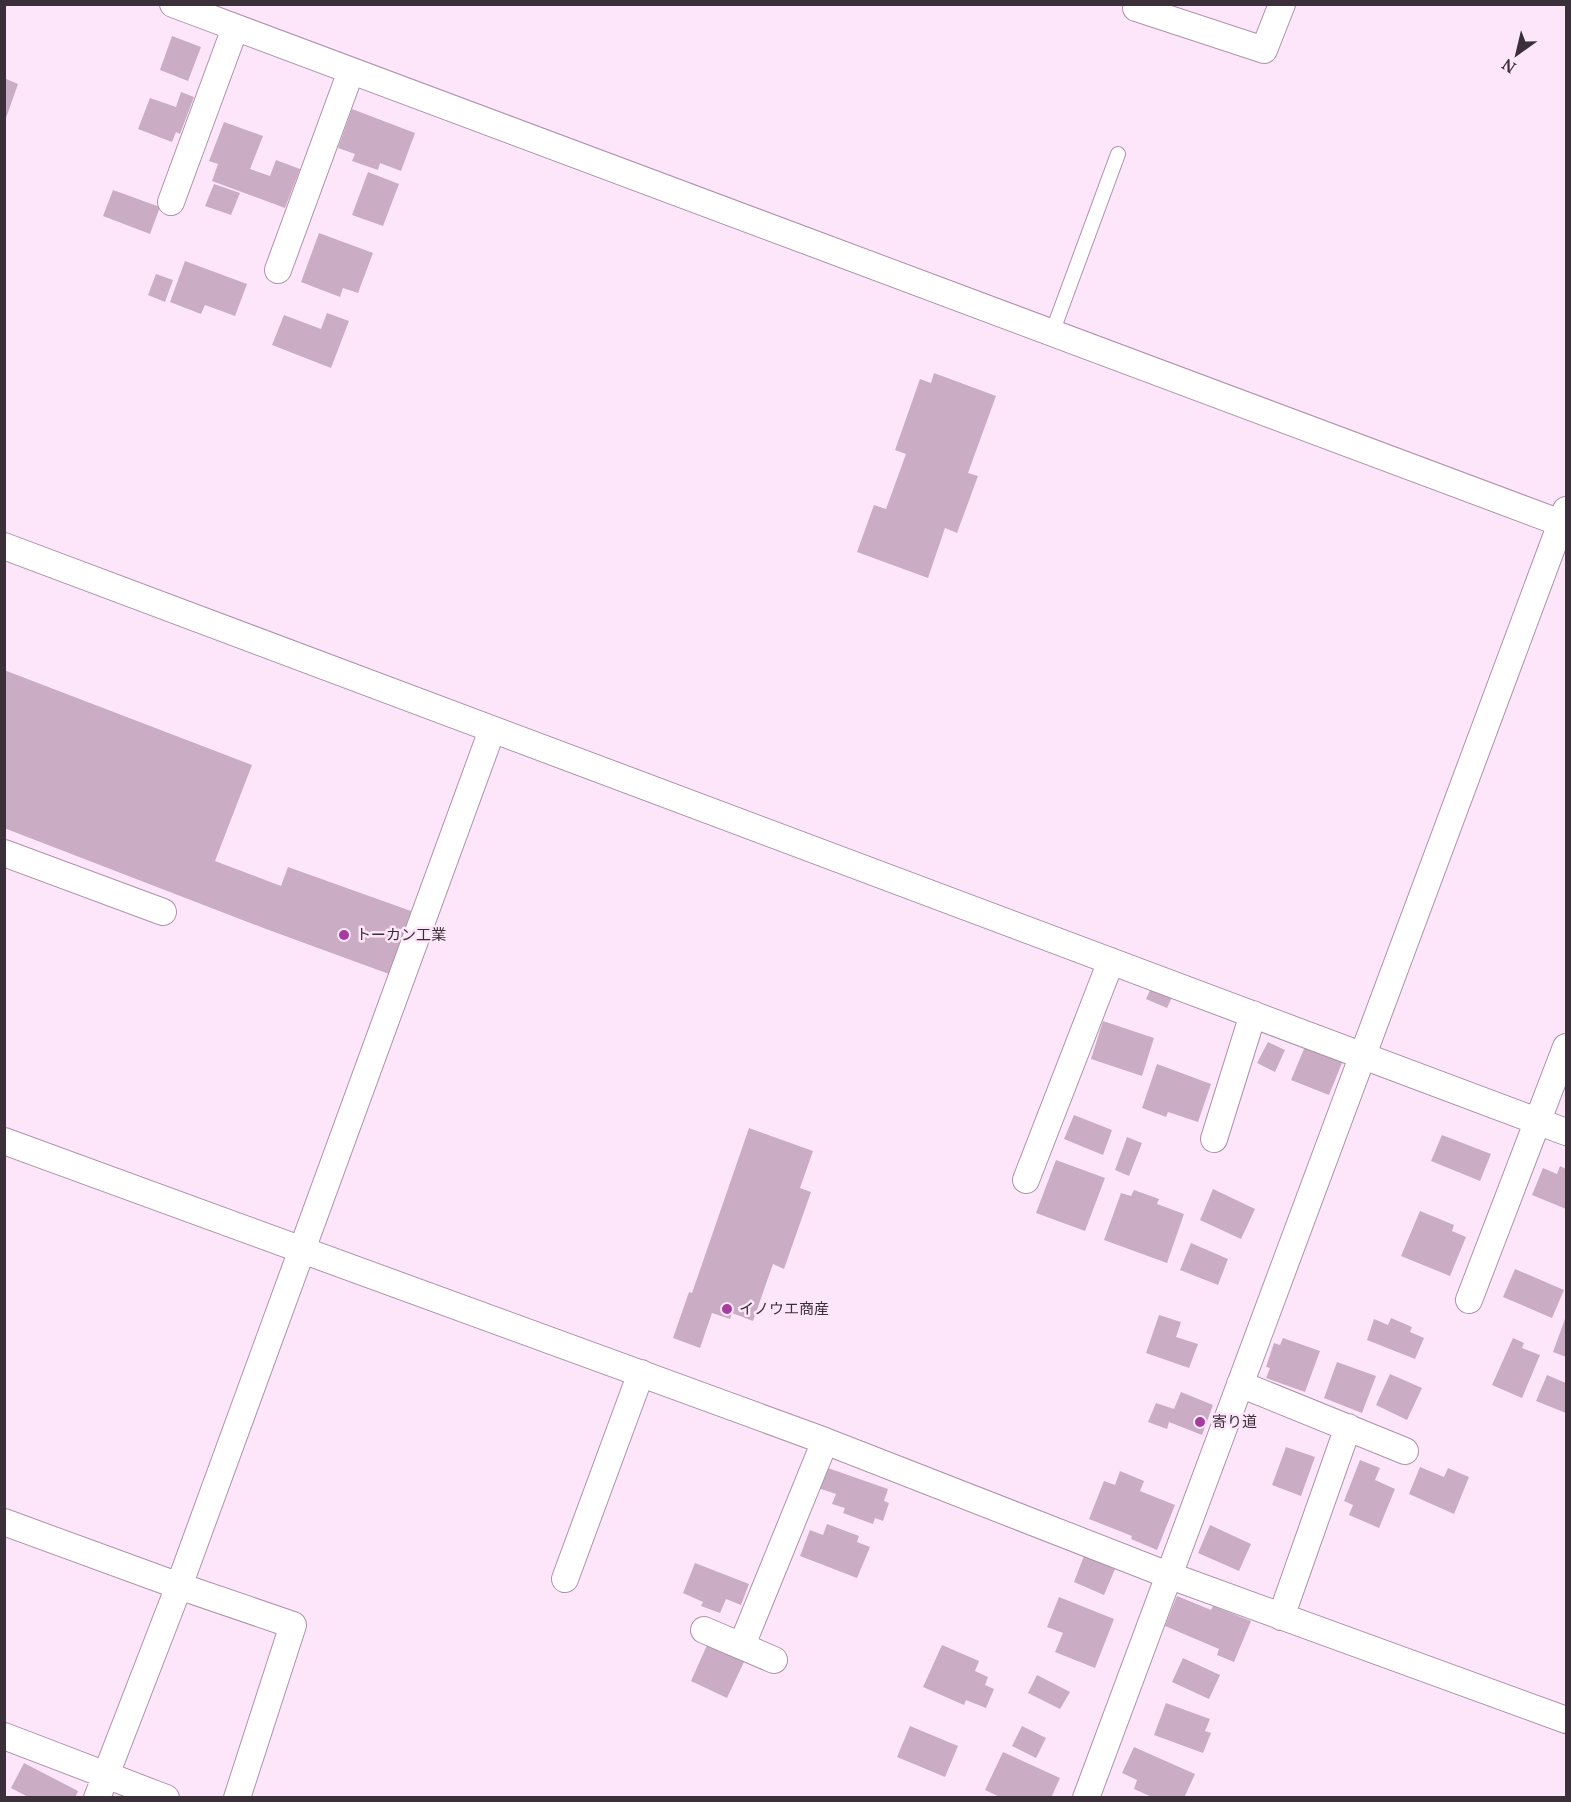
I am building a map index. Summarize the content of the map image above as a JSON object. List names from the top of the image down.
{
  "places": ["トーカン工業", "イノウエ商産", "寄り道"],
  "north": "bottom left"
}
